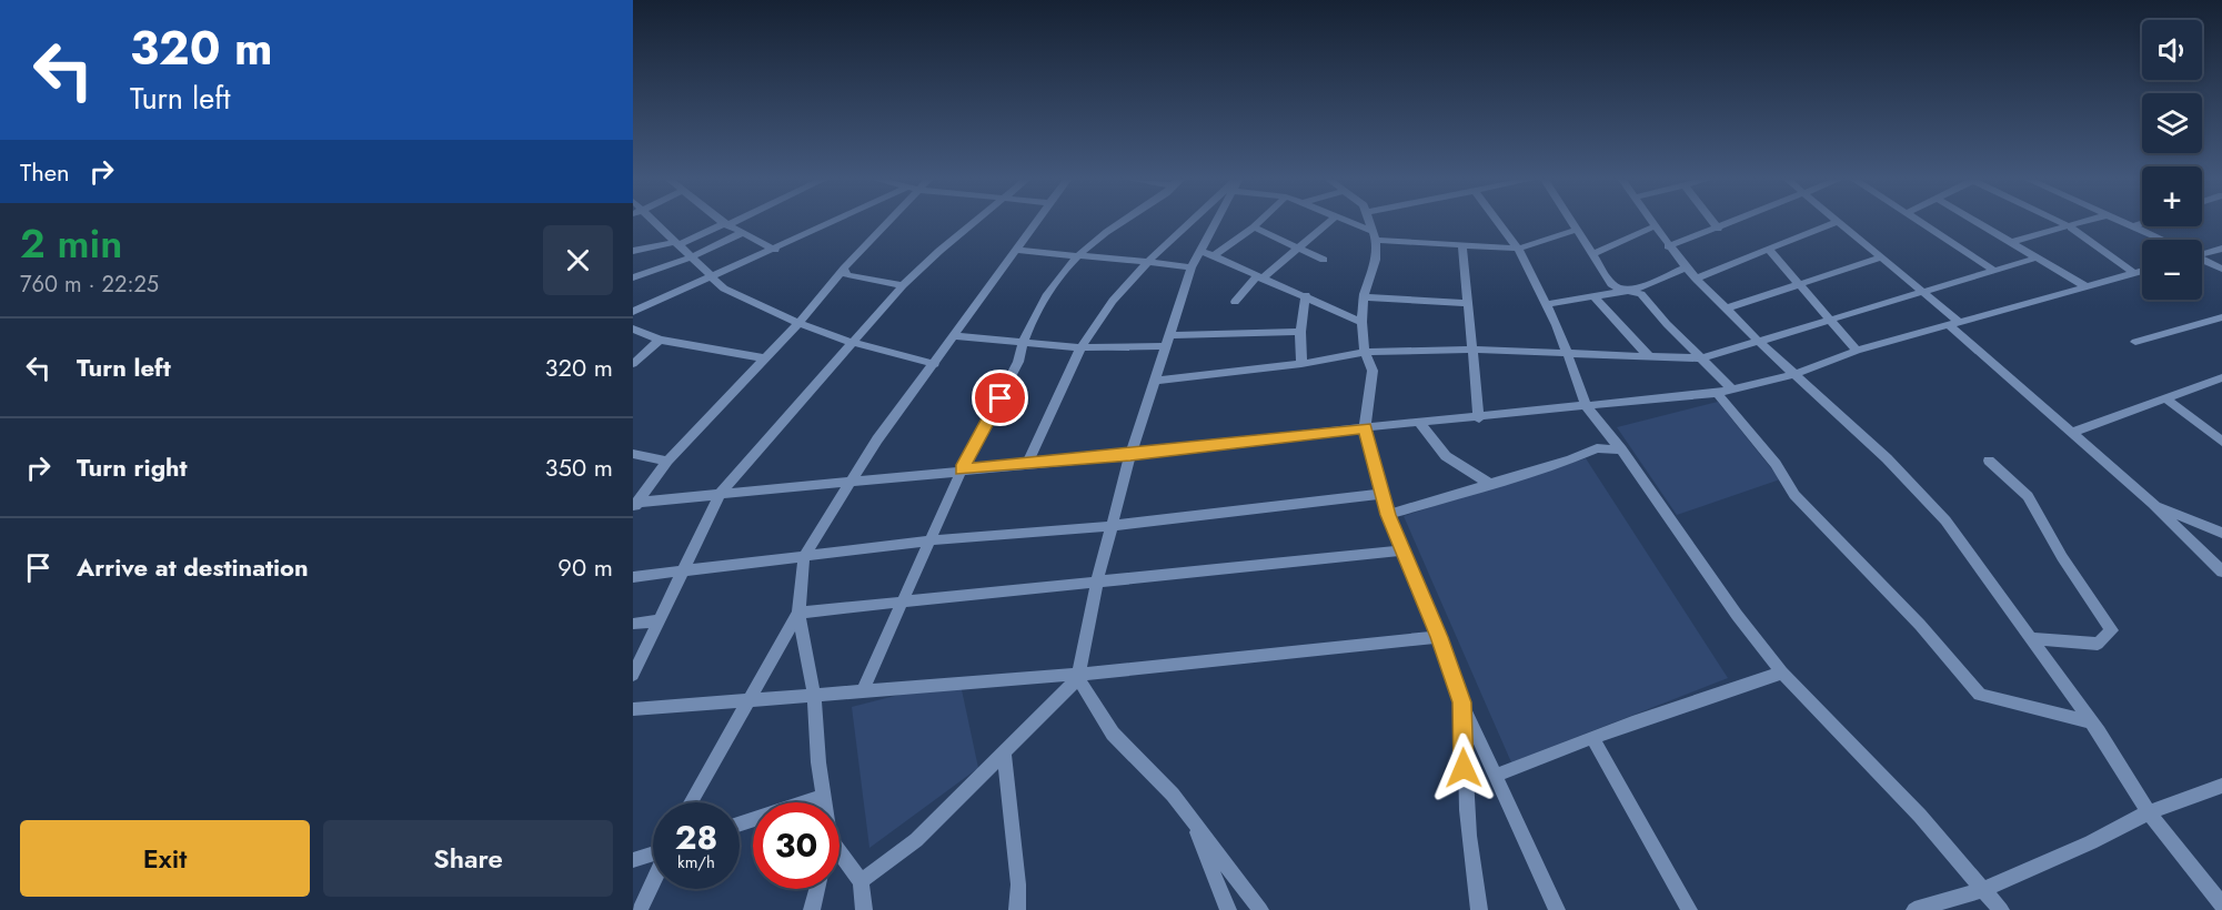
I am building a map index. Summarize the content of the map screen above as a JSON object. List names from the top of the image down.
{
  "page": {
    "turn": ["320 m", "Turn left"],
    "map_buttons": ["+", "−"],
    "then": "Then",
    "heading": ["2 min", "760 m · 22:25"],
    "list": [
      {
        "name": "Turn left",
        "value": "320 m"
      },
      {
        "name": "Turn right",
        "value": "350 m"
      },
      {
        "name": "Arrive at destination",
        "value": "90 m"
      }
    ],
    "speed": "28 km/h",
    "limit": "30",
    "buttons": ["Exit", "Share"]
  }
}
